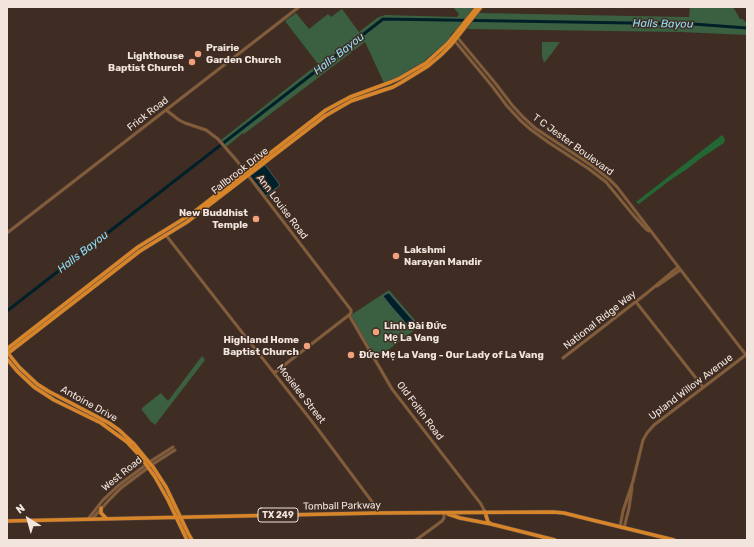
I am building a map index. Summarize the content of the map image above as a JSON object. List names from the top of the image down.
{
  "streets": {
    "main road": [
      "Fallbrook Drive",
      "Antoine Drive",
      "Tomball Parkway",
      "TX 249"
    ],
    "street": [
      "Frick Road",
      "T C Jester Boulevard",
      "Ann Louise Road",
      "National Ridge Way",
      "Upland Willow Avenue",
      "Mosielee Street",
      "Old Foltin Road",
      "West Road"
    ]
  },
  "crossings": [
    ["Frick Road", "Ann Louise Road"],
    ["T C Jester Boulevard", "Fallbrook Drive"],
    ["T C Jester Boulevard", "National Ridge Way"],
    ["T C Jester Boulevard", "Upland Willow Avenue"],
    ["Fallbrook Drive", "Ann Louise Road"],
    ["Fallbrook Drive", "Mosielee Street"],
    ["Fallbrook Drive", "Antoine Drive"],
    ["Ann Louise Road", "Old Foltin Road"],
    ["Upland Willow Avenue", "Tomball Parkway"],
    ["Mosielee Street", "Tomball Parkway"],
    ["Antoine Drive", "West Road"],
    ["Antoine Drive", "Tomball Parkway"],
    ["Old Foltin Road", "Tomball Parkway"],
    ["West Road", "Tomball Parkway"]
  ],
  "water": ["Halls Bayou"],
  "places": [
    "Prairie Garden Church",
    "Lighthouse Baptist Church",
    "New Buddhist Temple",
    "Lakshmi Narayan Mandir",
    "Linh Đài Đức Mẹ La Vang",
    "Highland Home Baptist Church",
    "Đức Mẹ La Vang - Our Lady of La Vang"
  ],
  "north": "top left"
}
